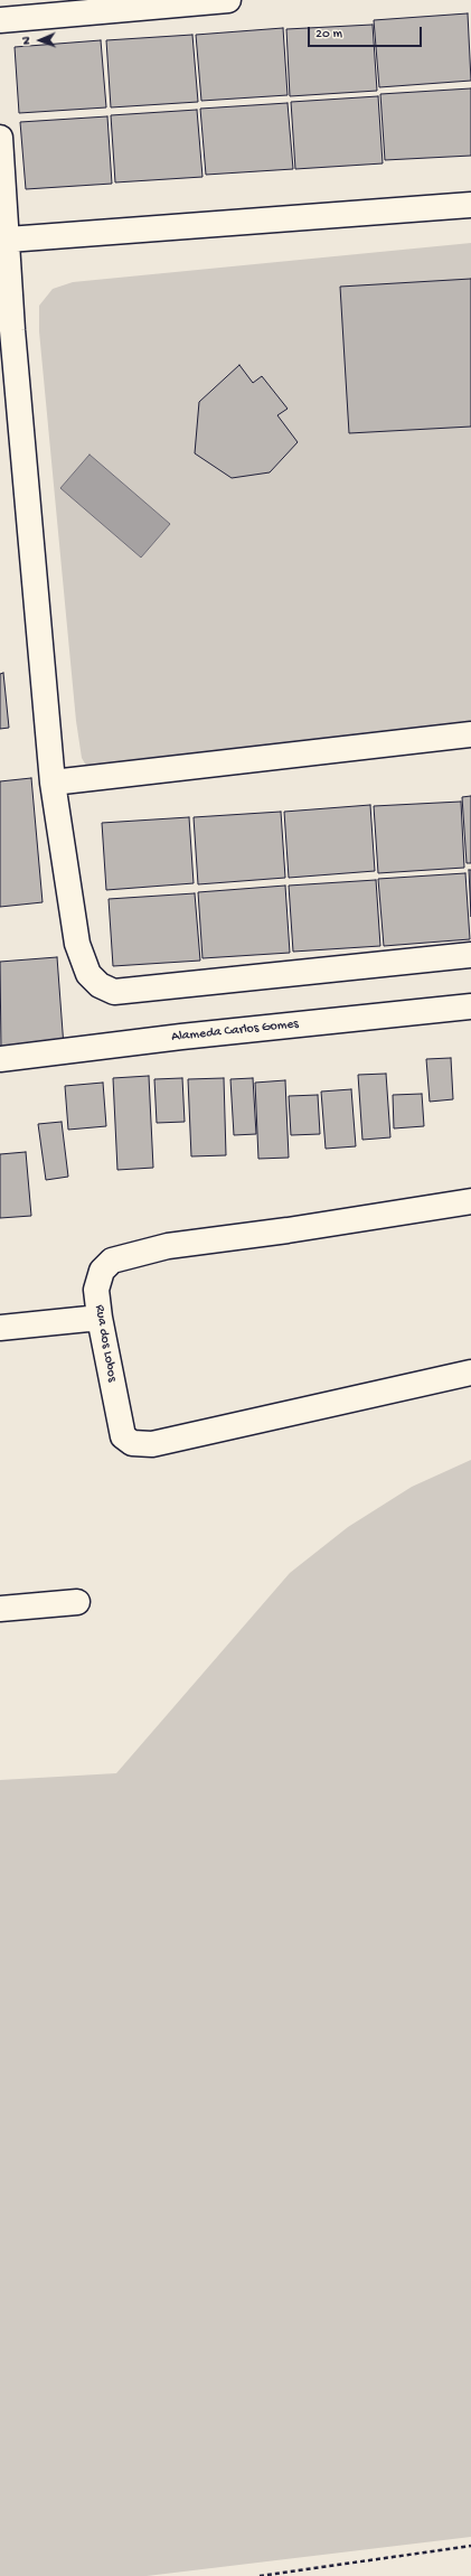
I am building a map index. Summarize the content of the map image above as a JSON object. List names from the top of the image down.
{
  "streets": {
    "street": ["Alameda Carlos Gomes", "Rua dos Lobos"]
  },
  "scale_bar": "20 m",
  "north": "left"
}
